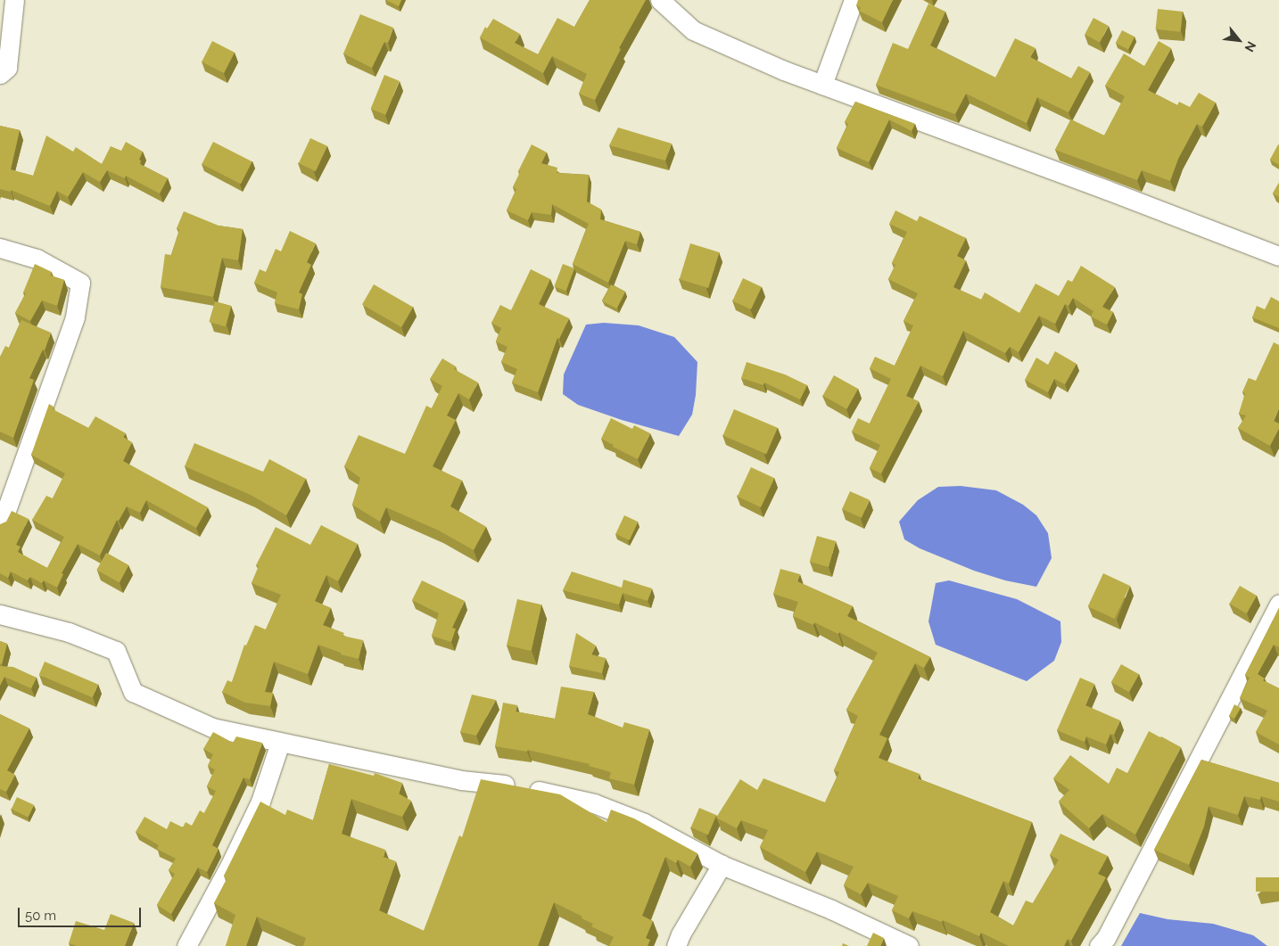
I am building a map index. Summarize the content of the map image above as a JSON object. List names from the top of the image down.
{
  "scale_bar": "50 m",
  "north": "bottom right"
}
